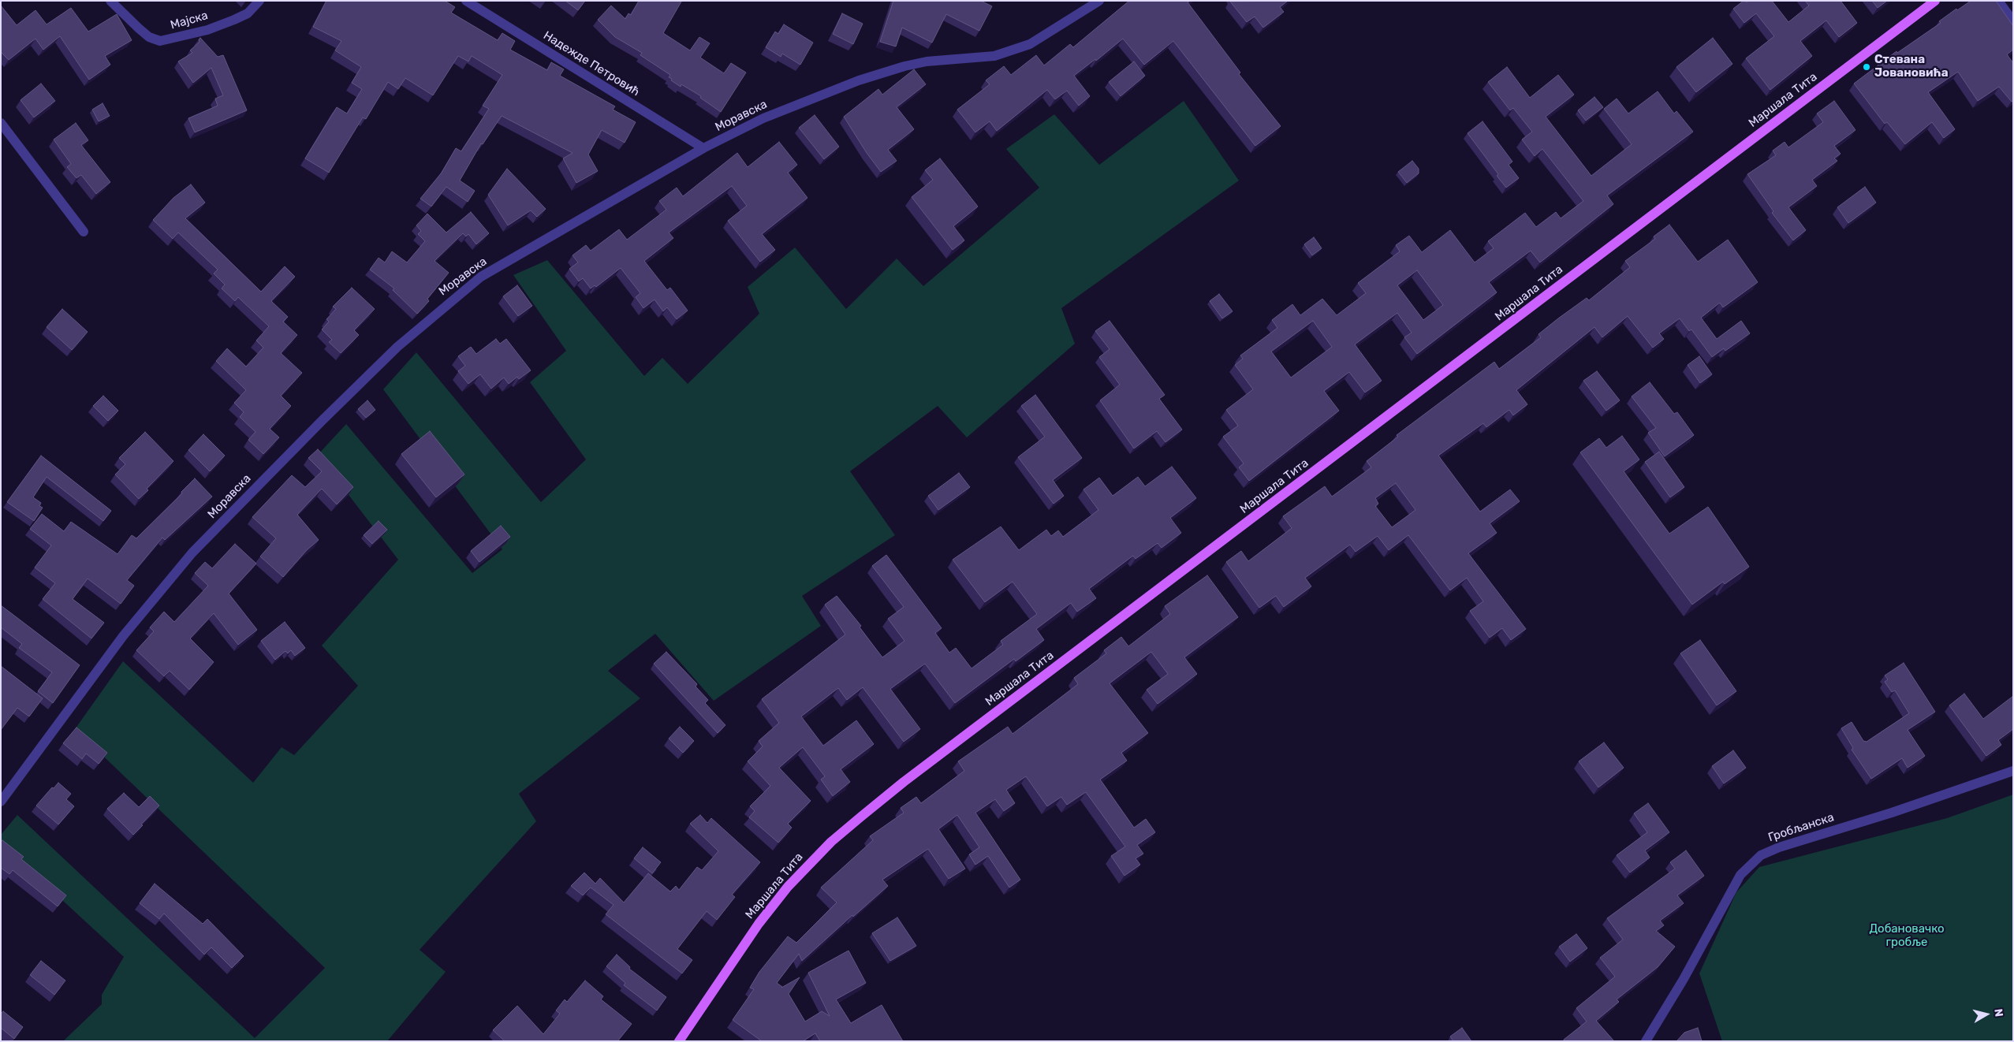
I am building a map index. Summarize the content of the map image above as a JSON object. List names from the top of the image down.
{
  "streets": {
    "main road": ["Маршала Тита"],
    "street": [
      "Мајска",
      "Надежде Петровић",
      "Моравска",
      "Гробљанска"
    ]
  },
  "crossings": [
    ["Надежде Петровић", "Моравска"]
  ],
  "parks": ["Добановачко гробље"],
  "places": ["Стевана Јовановића"],
  "north": "right"
}
